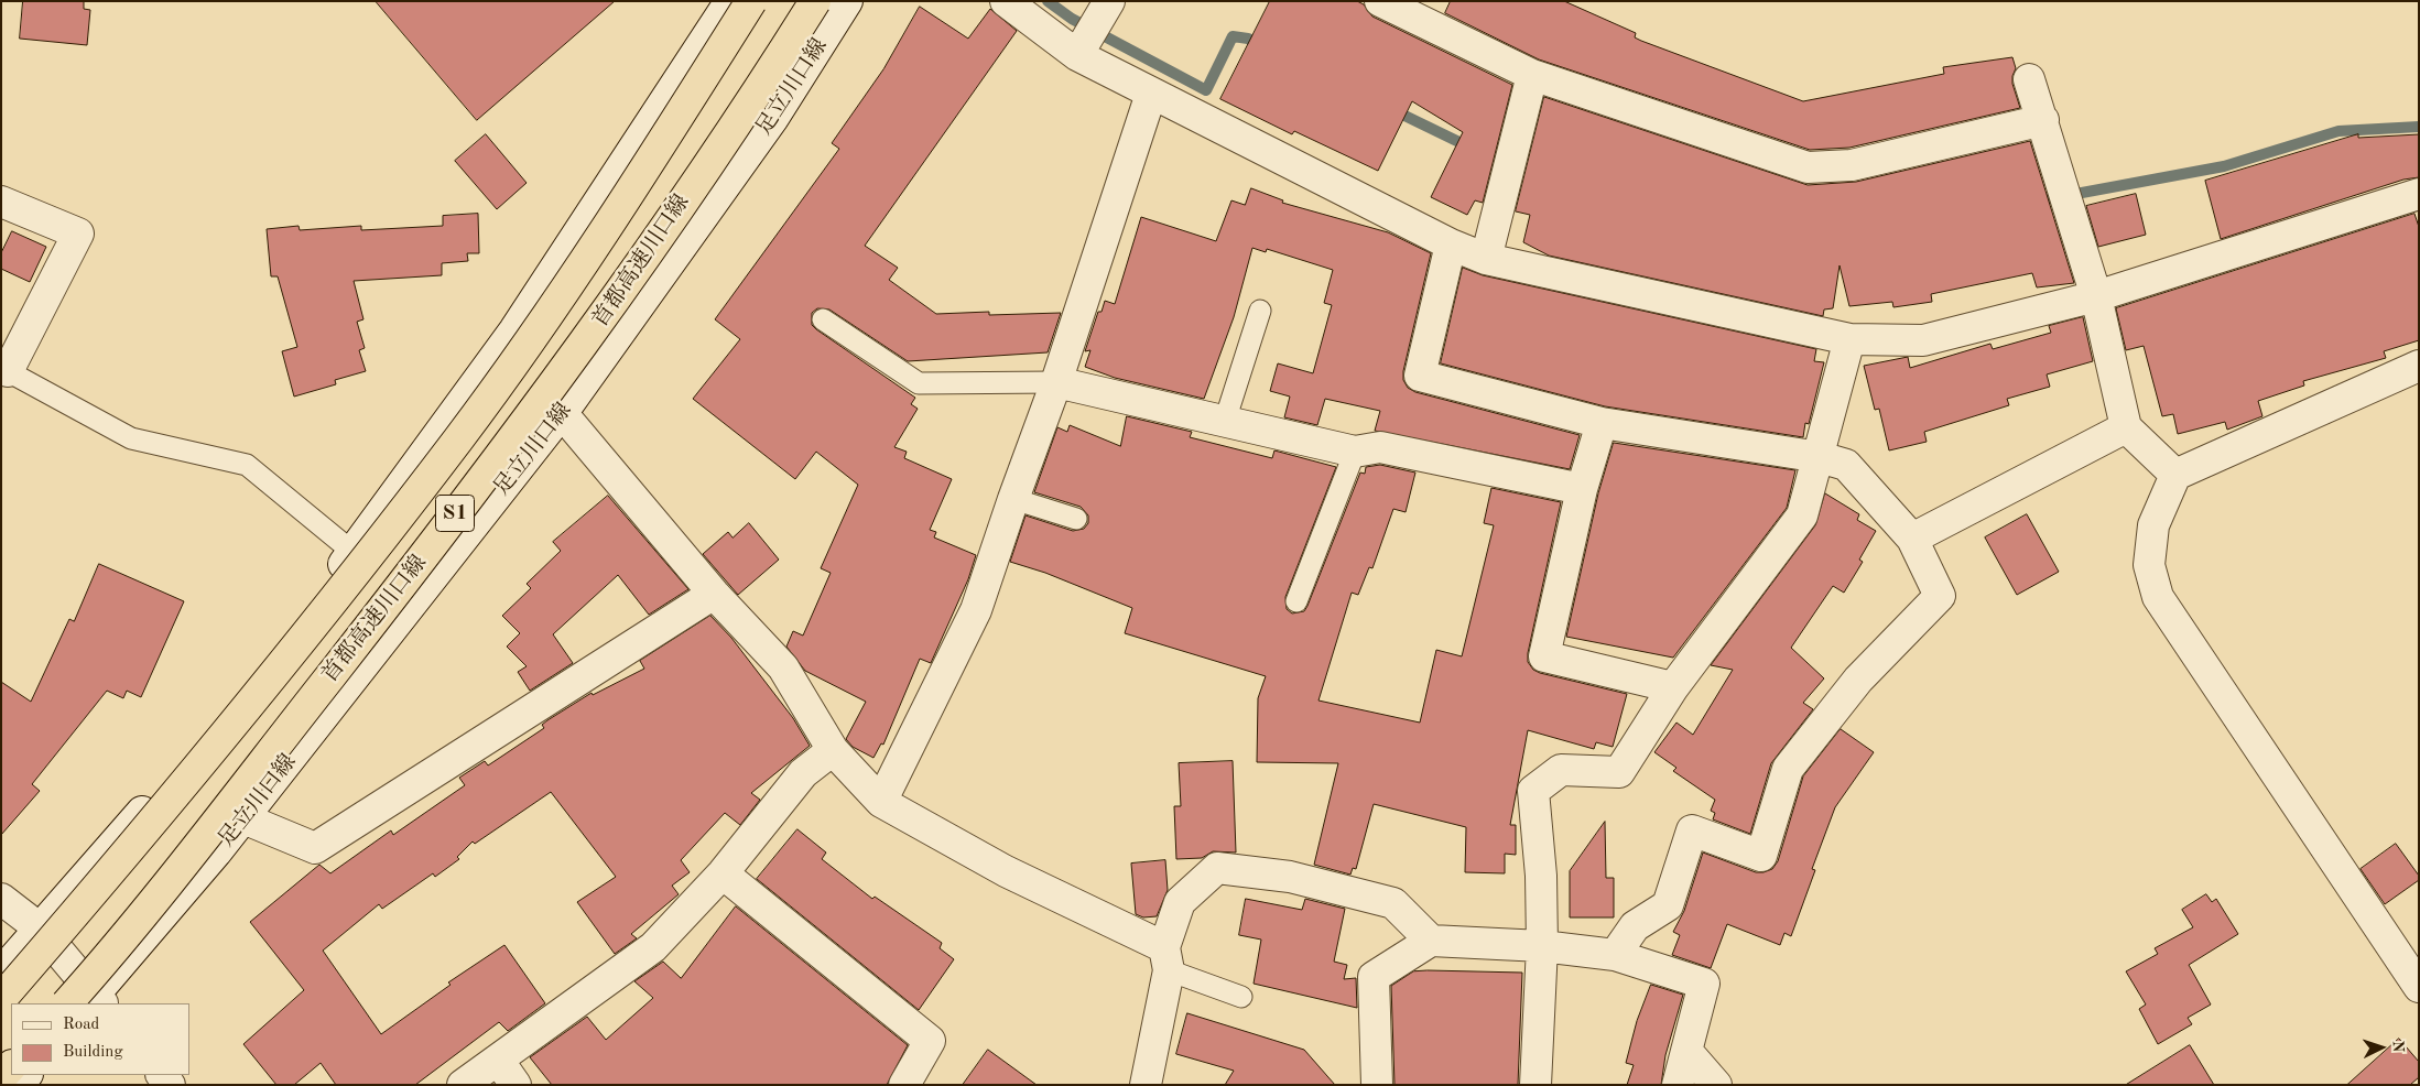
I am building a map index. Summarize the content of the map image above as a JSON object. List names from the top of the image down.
{
  "streets": {
    "highway": ["首都高速川口線", "S1"],
    "street": ["足立川口線"]
  },
  "legend": ["Road", "Building"],
  "north": "right"
}
